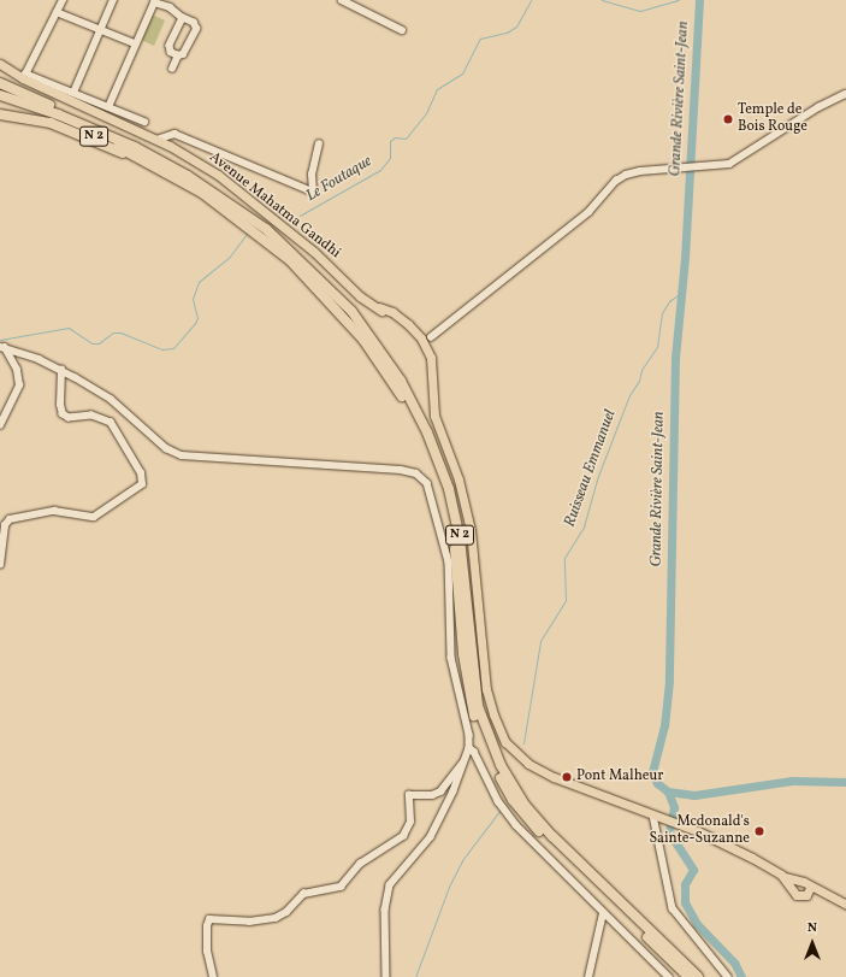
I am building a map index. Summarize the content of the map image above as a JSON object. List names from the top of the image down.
{
  "streets": {
    "highway": ["N 2"],
    "main road": ["Avenue Mahatma Gandhi"]
  },
  "water": ["Grande Rivière Saint-Jean", "Le Foutaque", "Ruisseau Emmanuel"],
  "places": ["Temple de Bois Rouge", "Pont Malheur", "Mcdonald's Sainte-Suzanne"],
  "north": "top"
}
